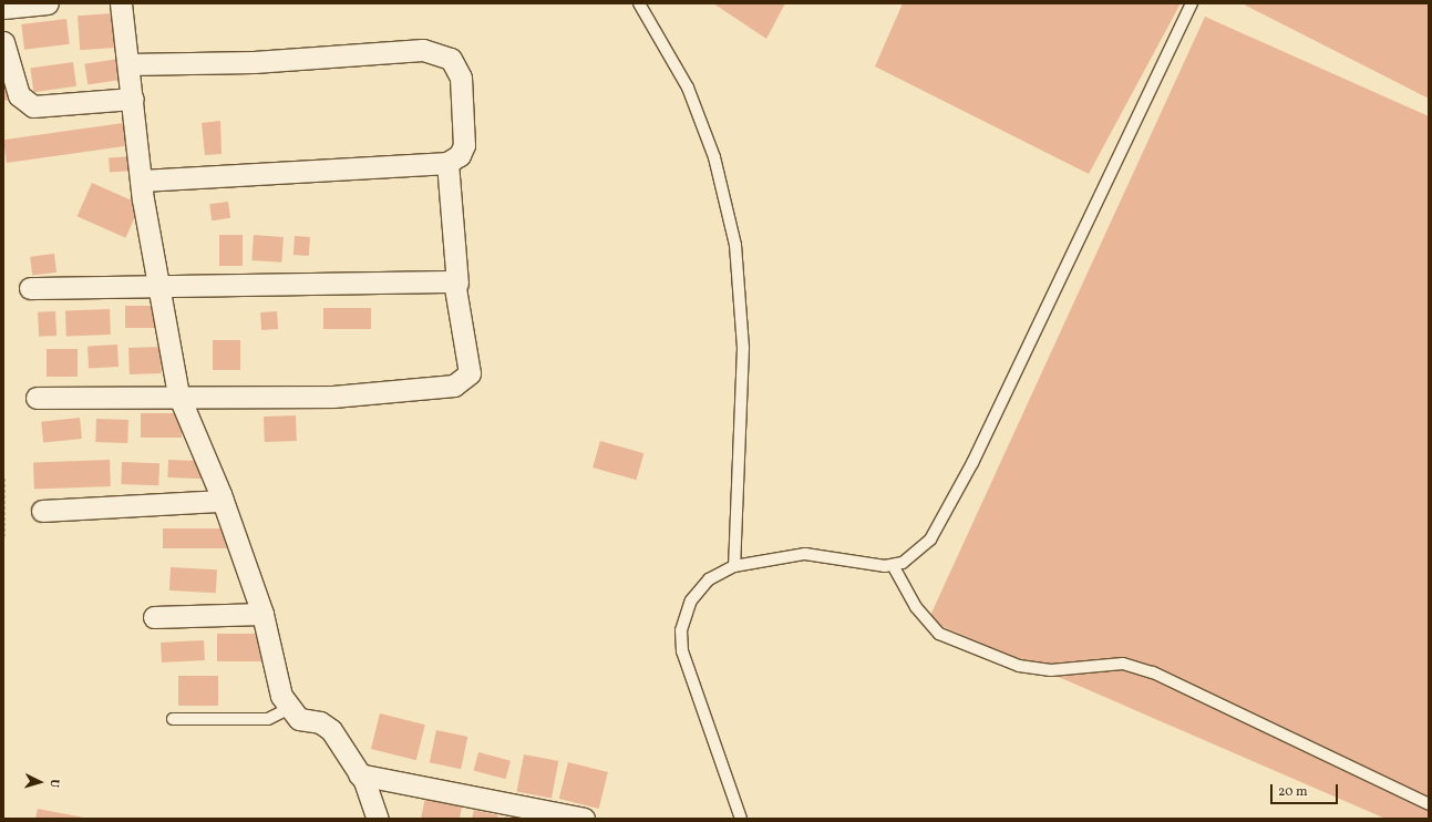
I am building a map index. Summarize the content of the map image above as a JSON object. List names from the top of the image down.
{
  "scale_bar": "20 m",
  "north": "right"
}
